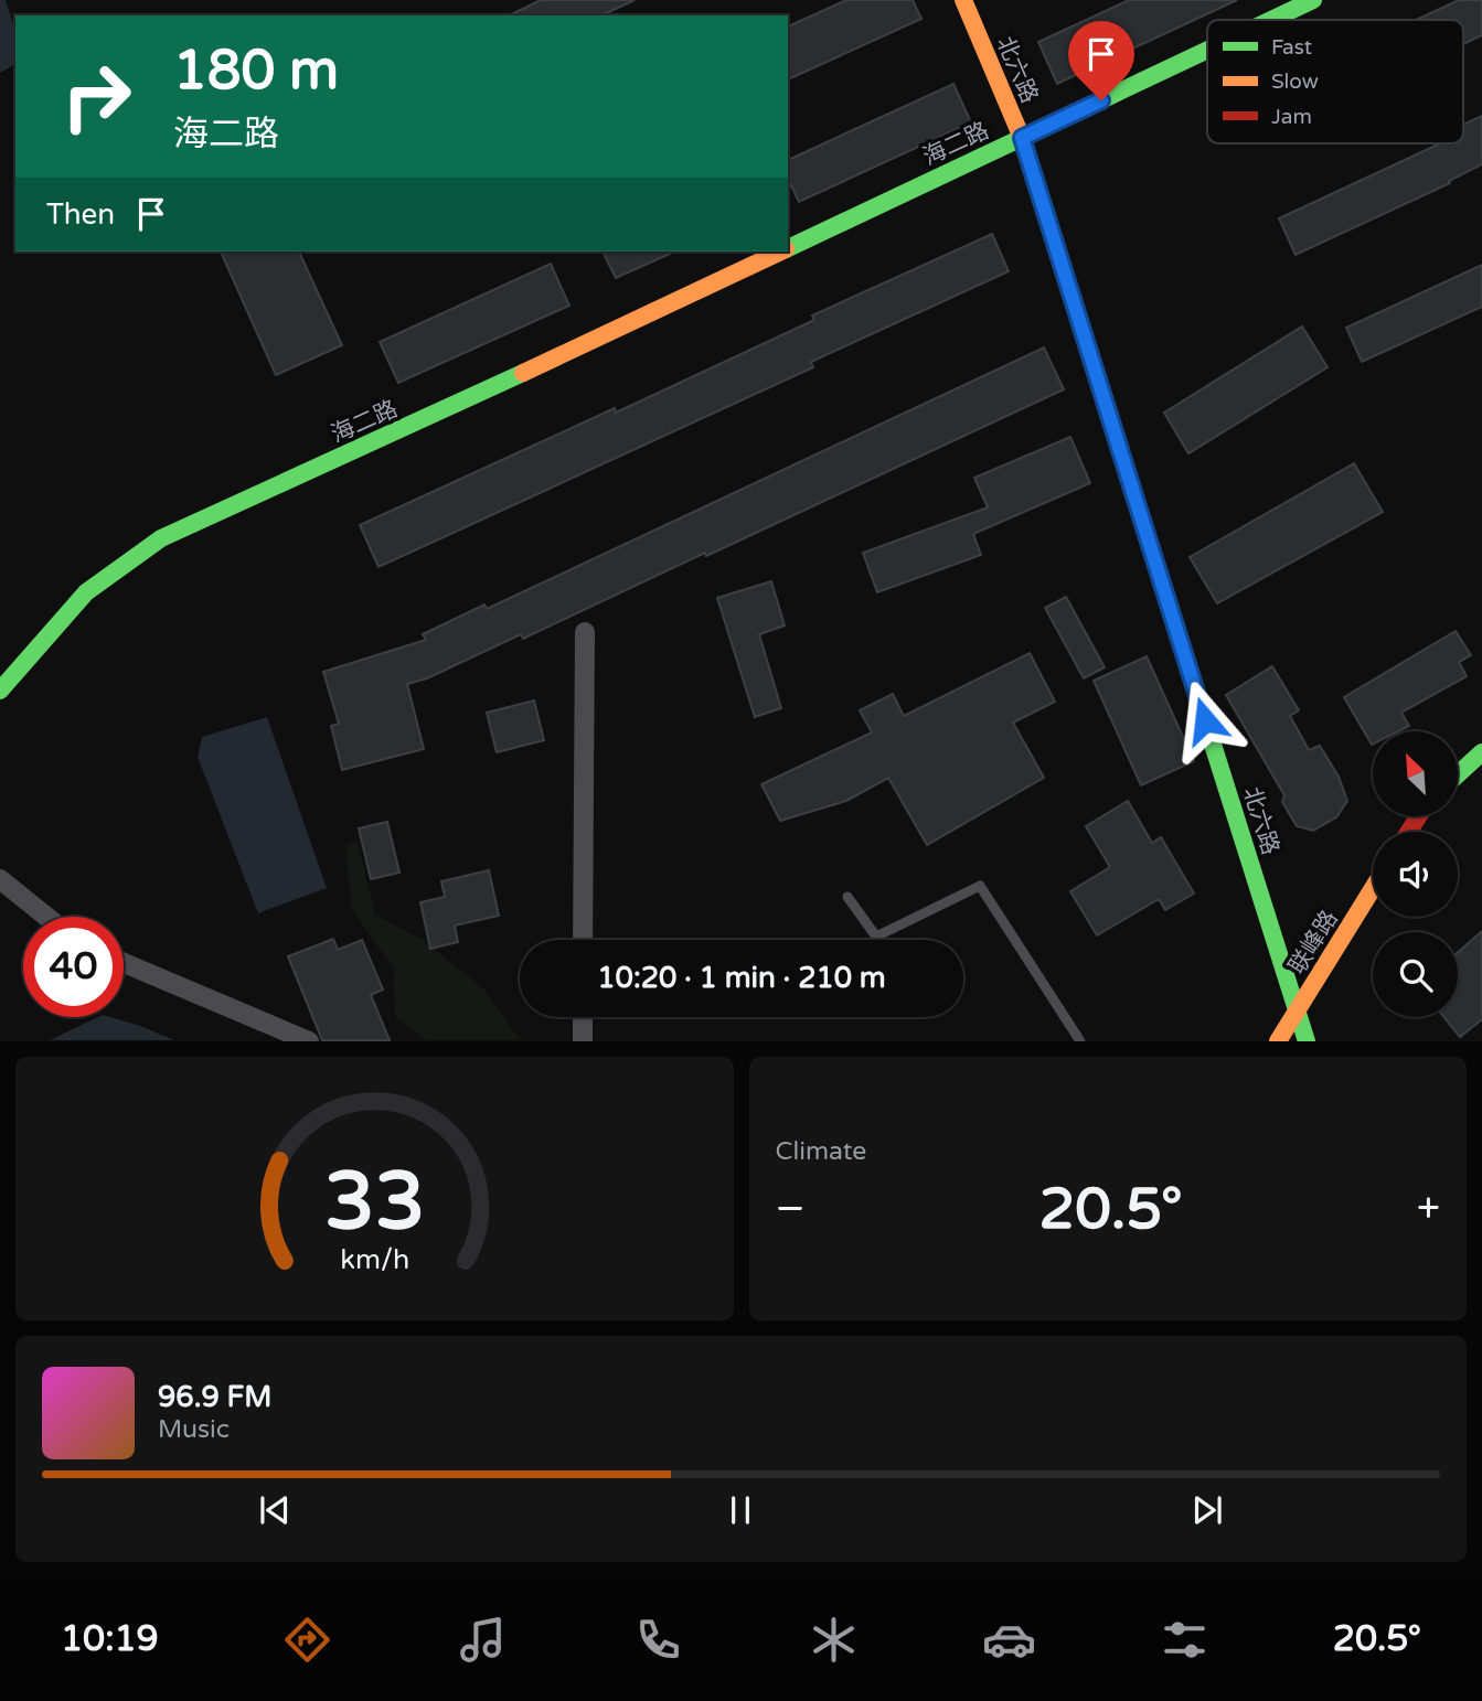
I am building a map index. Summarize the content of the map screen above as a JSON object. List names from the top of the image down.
{
  "streets": {
    "street": ["北六路", "海二路", "联峰路"]
  },
  "crossings": [
    ["北六路", "海二路"],
    ["北六路", "联峰路"]
  ],
  "legend": ["Fast", "Slow", "Jam"],
  "north": "top left",
  "page": {
    "turn": ["180 m", "海二路"],
    "then": "Then",
    "limit": "40",
    "trip": "10:20 · 1 min · 210 m",
    "tile": "Climate",
    "heat": ["−", "20.5°", "+"],
    "song": ["96.9 FM", "Music"],
    "tabs": ["10:19", "20.5°"],
    "gauge": ["33", "km/h"]
  }
}
